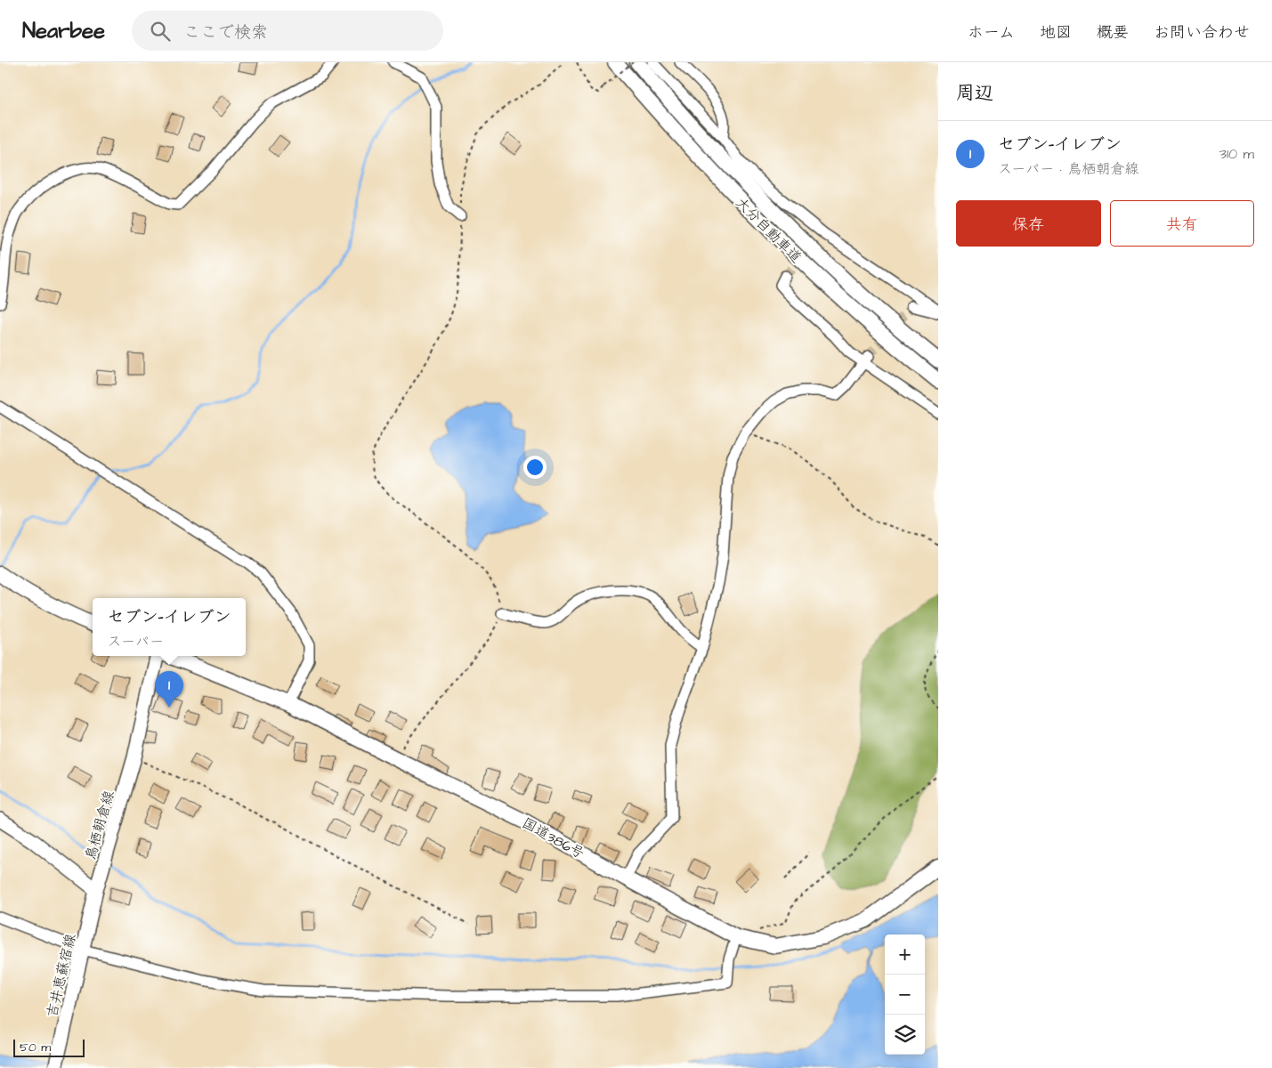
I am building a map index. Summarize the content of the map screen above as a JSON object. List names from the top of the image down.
{
  "streets": {
    "highway": ["大分自動車道", "国道386号"],
    "main road": ["鳥栖朝倉線", "吉井恵蘇宿線"]
  },
  "crossings": [
    ["鳥栖朝倉線", "吉井恵蘇宿線"]
  ],
  "scale_bar": "50 m",
  "page": {
    "header": "Nearbee",
    "search": "ここで検索",
    "nav": [
      "ホーム",
      "地図",
      "概要",
      "お問い合わせ"
    ],
    "heading": "周辺",
    "list": [
      {
        "mark": "1",
        "name": "セブン-イレブン",
        "note": "スーパー · 鳥栖朝倉線",
        "value": "310 m"
      }
    ],
    "buttons": ["保存", "共有"],
    "popup": ["セブン-イレブン", "スーパー"],
    "pins": "1",
    "map_buttons": ["+", "−"],
    "scale": "50 m"
  }
}
